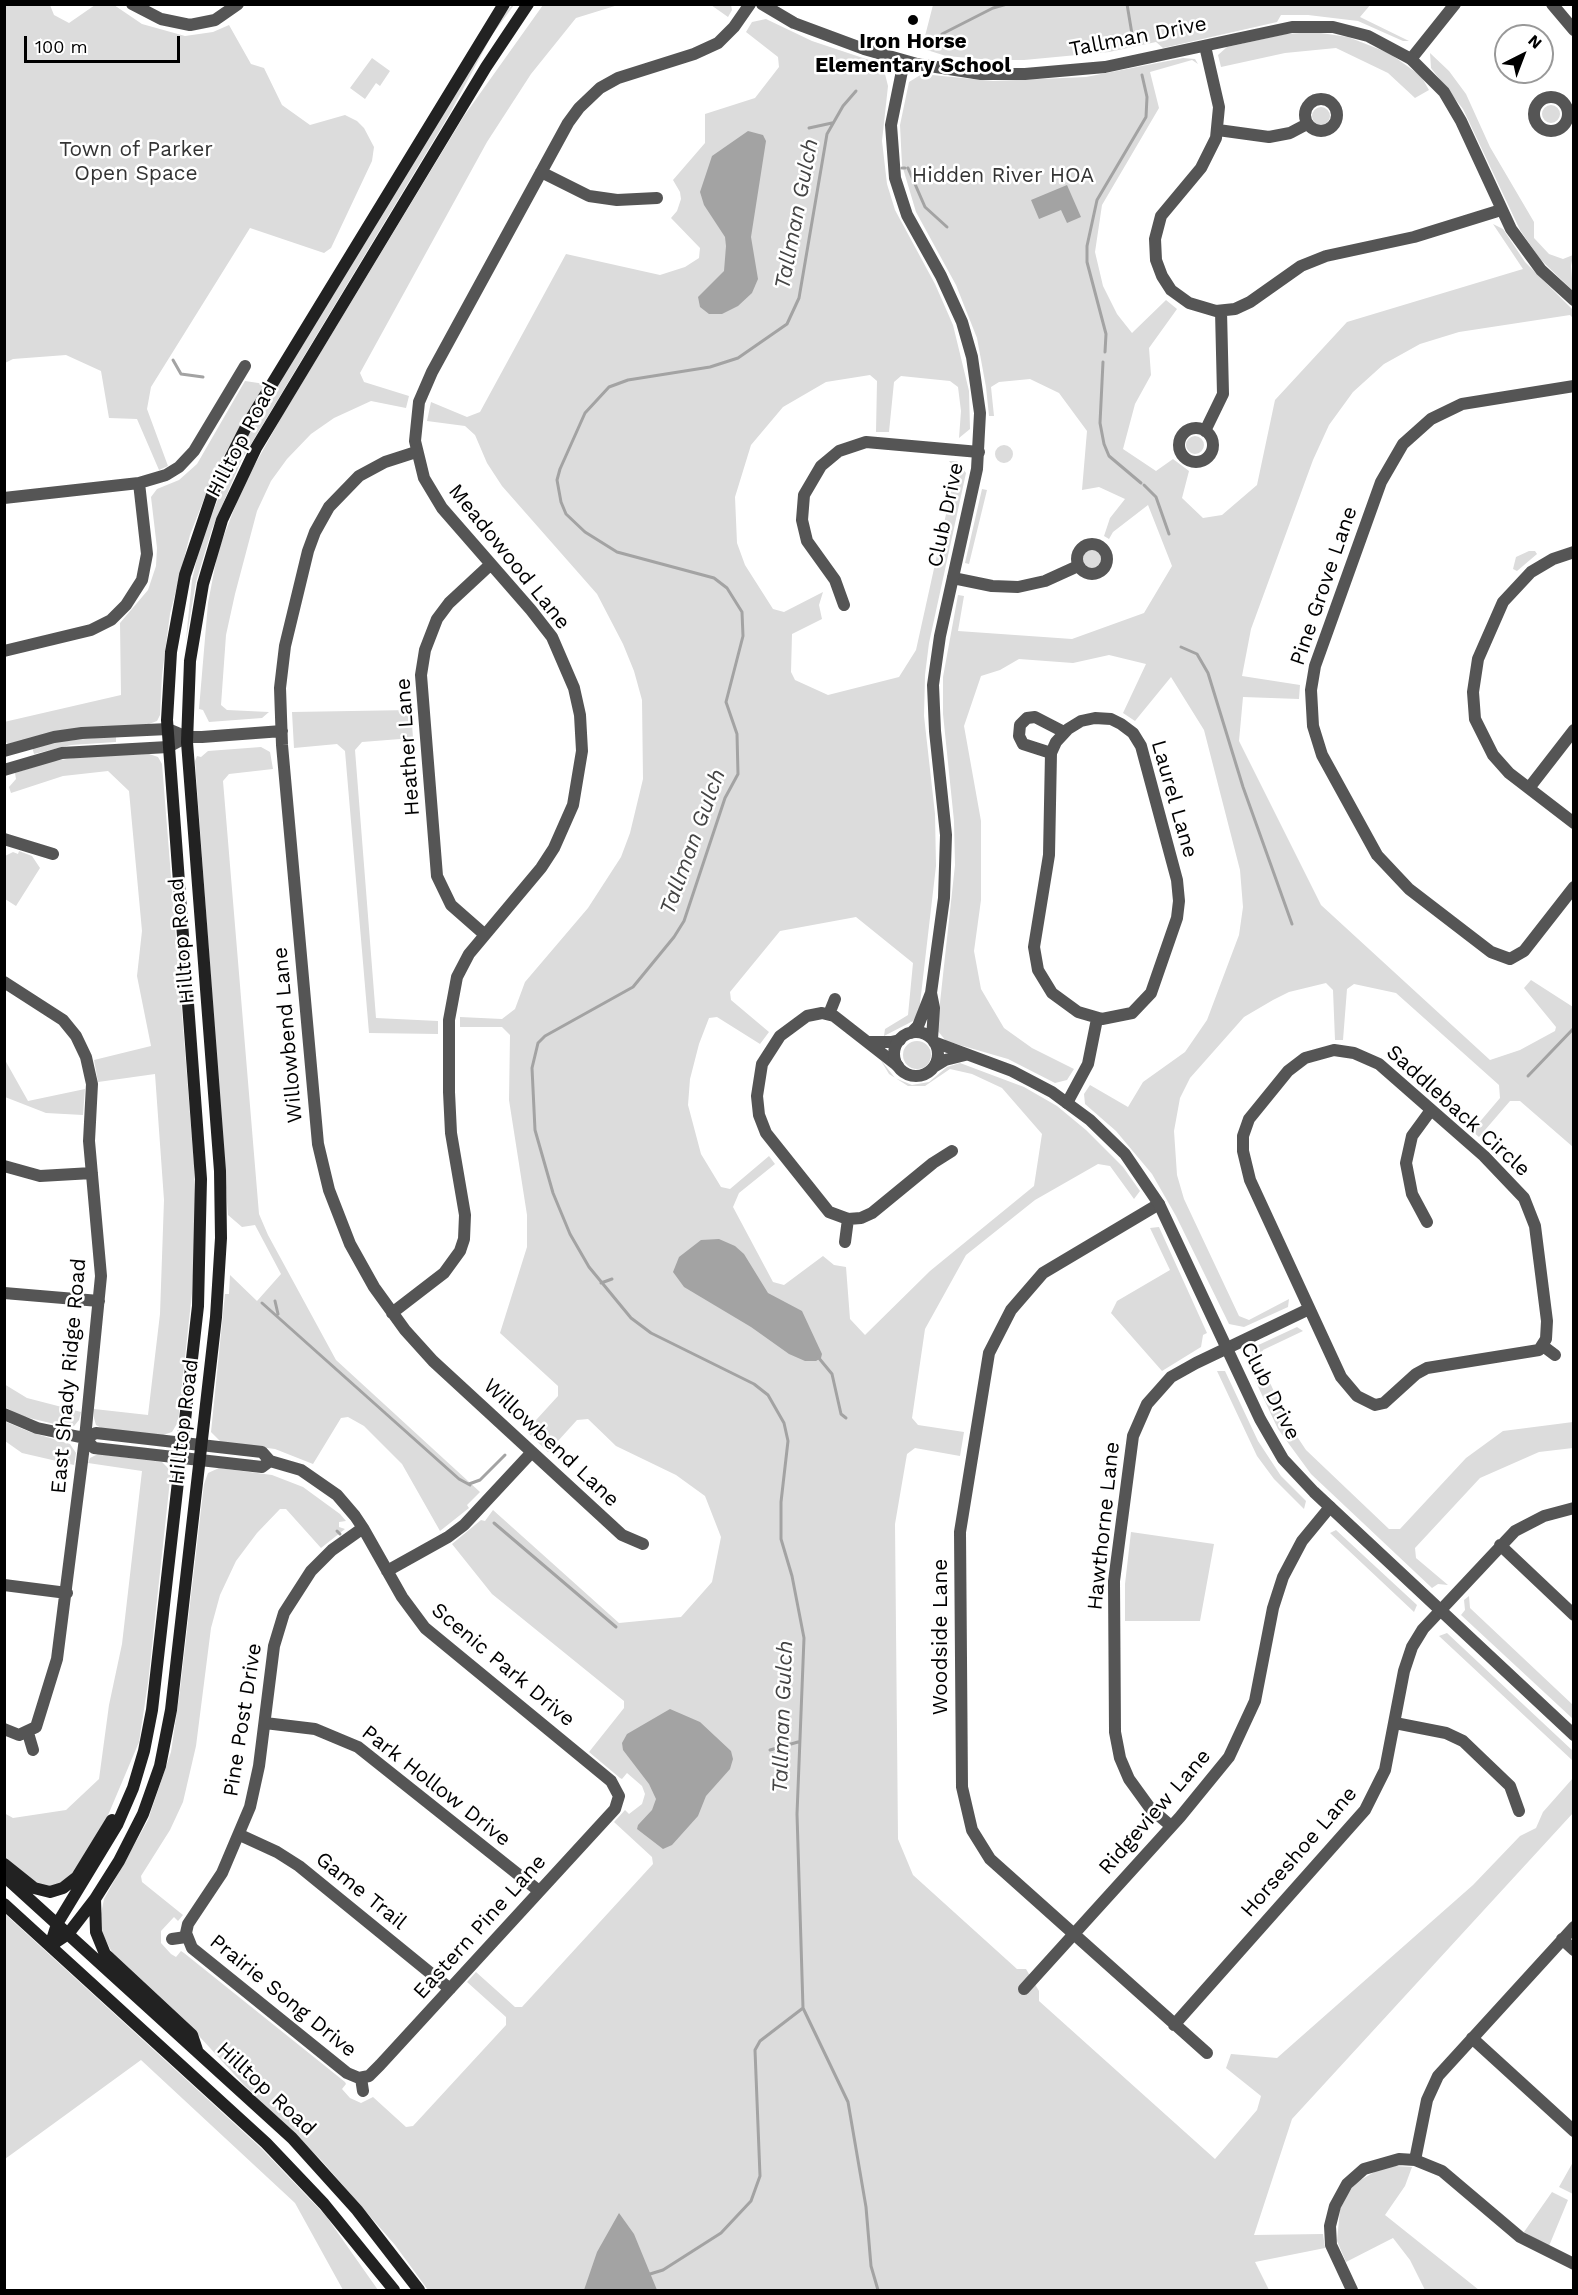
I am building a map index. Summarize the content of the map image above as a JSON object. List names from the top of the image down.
{
  "streets": {
    "main road": ["Hilltop Road"],
    "street": [
      "Tallman Drive",
      "Club Drive",
      "Meadowood Lane",
      "Pine Grove Lane",
      "Heather Lane",
      "Laurel Lane",
      "Willowbend Lane",
      "Saddleback Circle",
      "East Shady Ridge Road",
      "Hawthorne Lane",
      "Woodside Lane",
      "Scenic Park Drive",
      "Pine Post Drive",
      "Park Hollow Drive",
      "Ridgeview Lane",
      "Horseshoe Lane",
      "Game Trail",
      "Eastern Pine Lane",
      "Prairie Song Drive"
    ]
  },
  "crossings": [
    ["Tallman Drive", "Club Drive"],
    ["Hilltop Road", "Scenic Park Drive"],
    ["Club Drive", "Hawthorne Lane"],
    ["Club Drive", "Woodside Lane"],
    ["Club Drive", "Ridgeview Lane"],
    ["Club Drive", "Horseshoe Lane"],
    ["Meadowood Lane", "Heather Lane"],
    ["Meadowood Lane", "Willowbend Lane"],
    ["Saddleback Circle", "Hawthorne Lane"],
    ["Hawthorne Lane", "Ridgeview Lane"],
    ["Woodside Lane", "Ridgeview Lane"],
    ["Woodside Lane", "Horseshoe Lane"],
    ["Scenic Park Drive", "Pine Post Drive"],
    ["Scenic Park Drive", "Eastern Pine Lane"],
    ["Pine Post Drive", "Park Hollow Drive"],
    ["Pine Post Drive", "Game Trail"],
    ["Pine Post Drive", "Prairie Song Drive"],
    ["Park Hollow Drive", "Eastern Pine Lane"],
    ["Game Trail", "Eastern Pine Lane"],
    ["Eastern Pine Lane", "Prairie Song Drive"]
  ],
  "water": ["Tallman Gulch"],
  "parks": ["Town of Parker Open Space", "Hidden River HOA"],
  "places": ["Iron Horse Elementary School"],
  "scale_bar": "100 m",
  "north": "top right"
}
